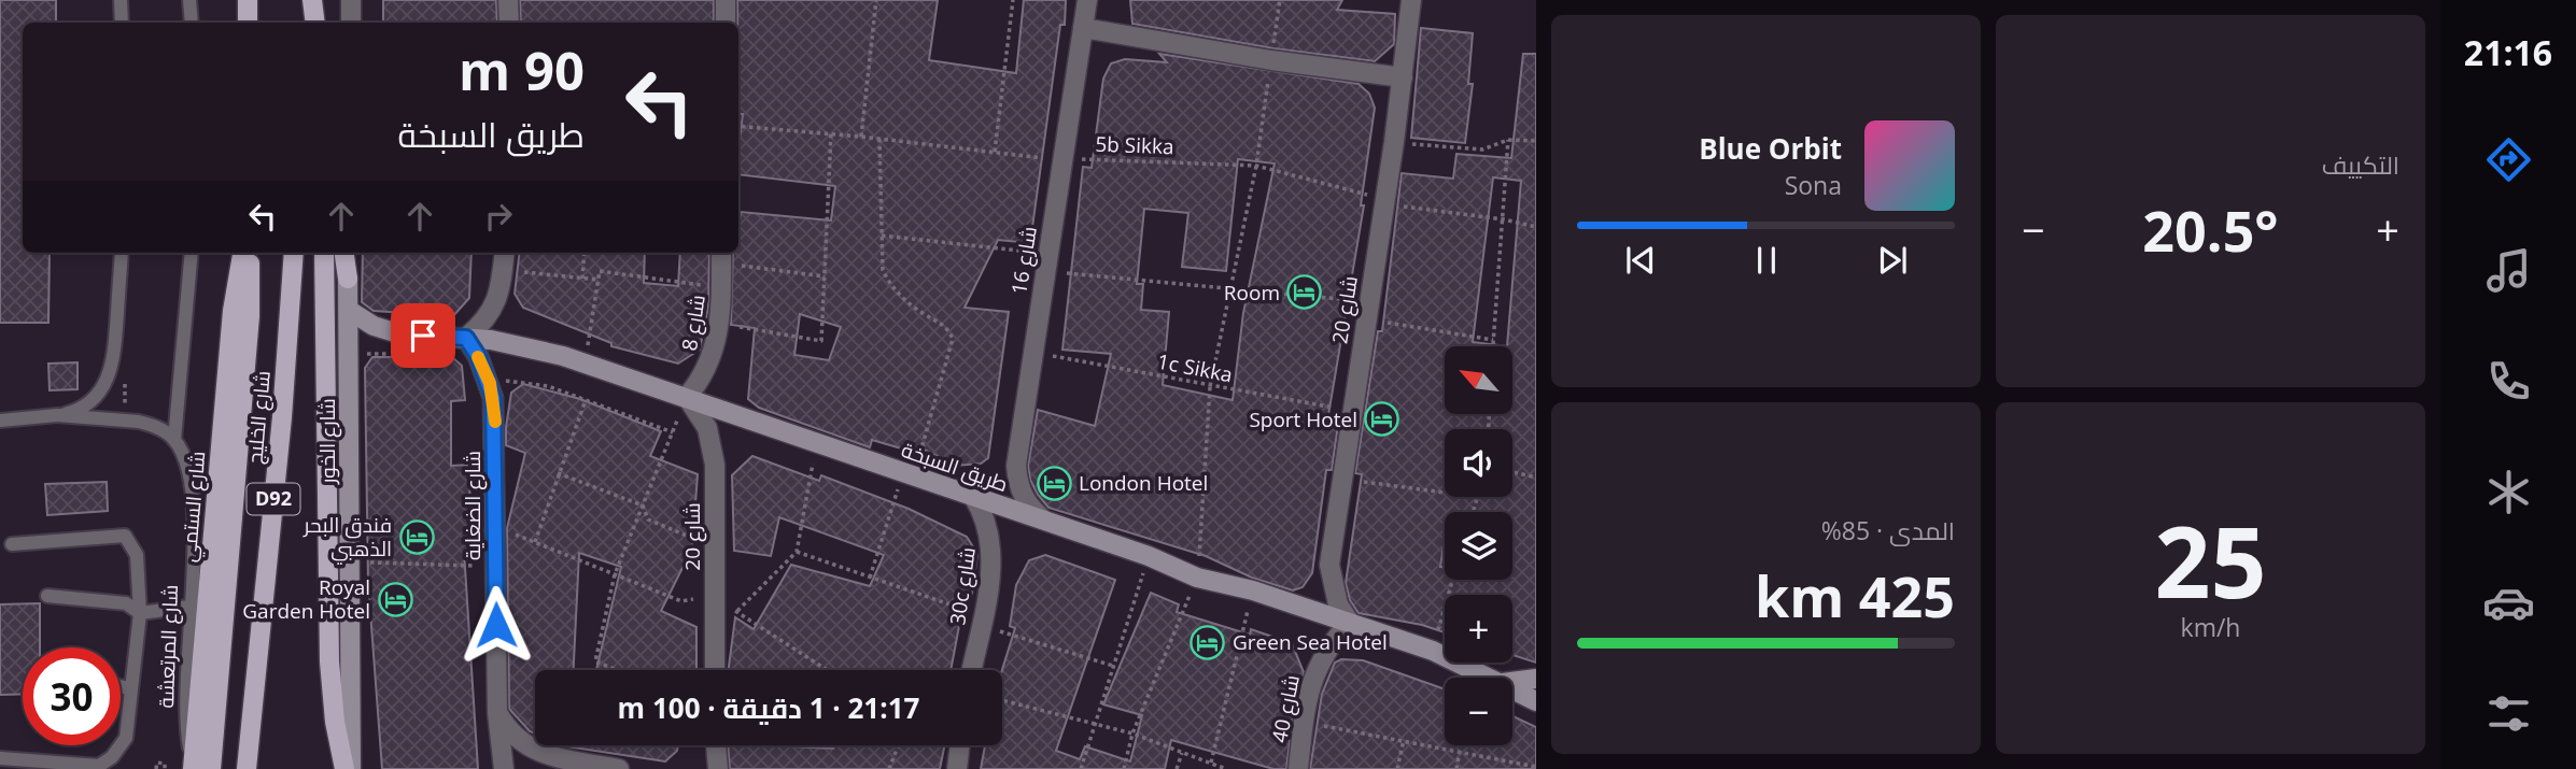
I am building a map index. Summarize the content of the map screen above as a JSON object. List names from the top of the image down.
{
  "streets": {
    "main road": ["شارع الخليج", "D92", "شارع الستمي"],
    "street": [
      "شارع 16",
      "شارع 20",
      "شارع 8",
      "شارع الخور",
      "طريق السبخة",
      "شارع الضغاية",
      "30c شارع",
      "شارع 40"
    ],
    "lane": ["شارع المرتعشة"],
    "path": ["5b Sikka", "1c Sikka"]
  },
  "crossings": [
    ["5b Sikka", "شارع 16"],
    ["5b Sikka", "شارع 20"],
    ["شارع 16", "1c Sikka"],
    ["شارع 16", "طريق السبخة"],
    ["شارع 20", "شارع 8"],
    ["شارع 20", "1c Sikka"],
    ["شارع 20", "طريق السبخة"],
    ["شارع 20", "شارع 40"],
    ["شارع 8", "طريق السبخة"],
    ["شارع الخليج", "شارع الستمي"],
    ["شارع الخليج", "شارع المرتعشة"],
    ["شارع الخور", "طريق السبخة"],
    ["طريق السبخة", "شارع الضغاية"],
    ["طريق السبخة", "30c شارع"],
    ["طريق السبخة", "شارع 40"],
    ["شارع الستمي", "شارع المرتعشة"]
  ],
  "places": {
    "hotel": [
      "Room",
      "Sport Hotel",
      "London Hotel",
      "فندق البحر الذهبي",
      "Royal Garden Hotel",
      "Green Sea Hotel"
    ]
  },
  "north": "top left",
  "page": {
    "tabs": "21:16",
    "tile": [
      "التكييف",
      ["25", "km/h"],
      ["المدى · 85%", "425 km"]
    ],
    "turn": ["90 m", "طريق السبخة"],
    "song": ["Blue Orbit", "Sona"],
    "heat": ["−", "20.5°", "+"],
    "map_buttons": ["+", "−"],
    "limit": "30",
    "trip": "21:17 · 1 دقيقة · 100 m"
  }
}
